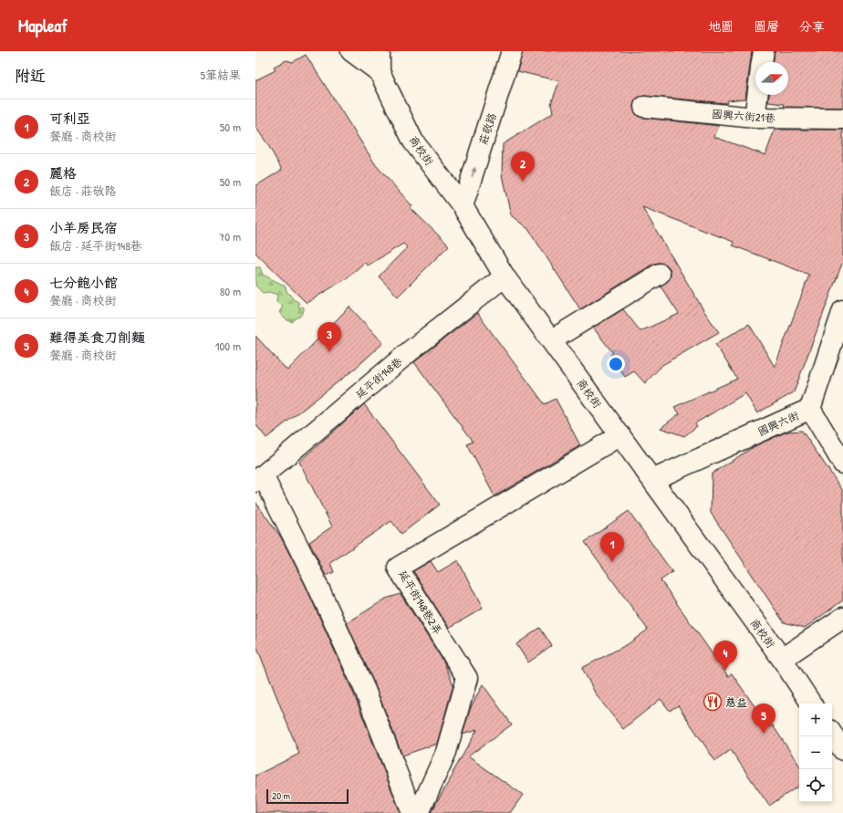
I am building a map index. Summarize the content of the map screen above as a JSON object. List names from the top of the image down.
{
  "streets": {
    "street": [
      "國興六街21巷",
      "莊敬路",
      "商校街",
      "延平街148巷",
      "國興六街",
      "延平街148巷2弄"
    ]
  },
  "crossings": [
    ["莊敬路", "商校街"],
    ["商校街", "延平街148巷"],
    ["商校街", "國興六街"],
    ["商校街", "延平街148巷2弄"]
  ],
  "one_way": ["莊敬路"],
  "places": {
    "restaurant": ["慈益"]
  },
  "scale_bar": "20 m",
  "north": "right",
  "page": {
    "header": "Mapleaf",
    "nav": ["地圖", "圖層", "分享"],
    "heading": ["附近", "5筆結果"],
    "list": [
      {
        "mark": "1",
        "name": "可利亞",
        "note": "餐廳 · 商校街",
        "value": "50 m"
      },
      {
        "mark": "2",
        "name": "麗格",
        "note": "飯店 · 莊敬路",
        "value": "50 m"
      },
      {
        "mark": "3",
        "name": "小羊房民宿",
        "note": "飯店 · 延平街148巷",
        "value": "70 m"
      },
      {
        "mark": "4",
        "name": "七分飽小館",
        "note": "餐廳 · 商校街",
        "value": "80 m"
      },
      {
        "mark": "5",
        "name": "難得美食刀削麵",
        "note": "餐廳 · 商校街",
        "value": "100 m"
      }
    ],
    "pins": [
      "2",
      "3",
      "1",
      "4",
      "5"
    ],
    "map_buttons": ["+", "−"],
    "scale": "20 m"
  }
}
